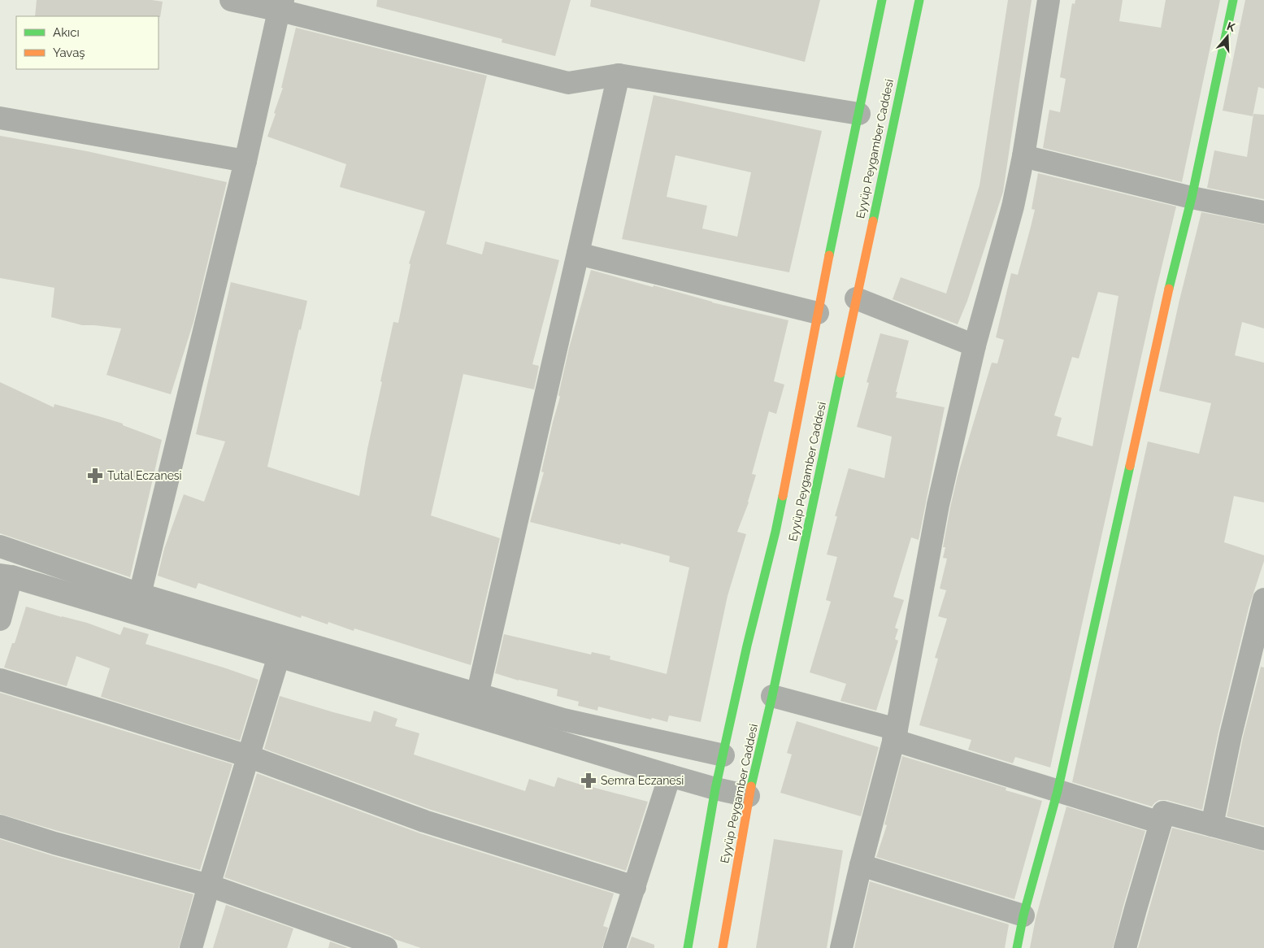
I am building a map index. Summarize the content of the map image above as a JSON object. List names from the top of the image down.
{
  "streets": {
    "main road": ["Eyyüp Peygamber Caddesi"]
  },
  "places": {
    "pharmacy": ["Tutal Eczanesi", "Semra Eczanesi"]
  },
  "legend": ["Akıcı", "Yavaş"],
  "north": "top"
}
